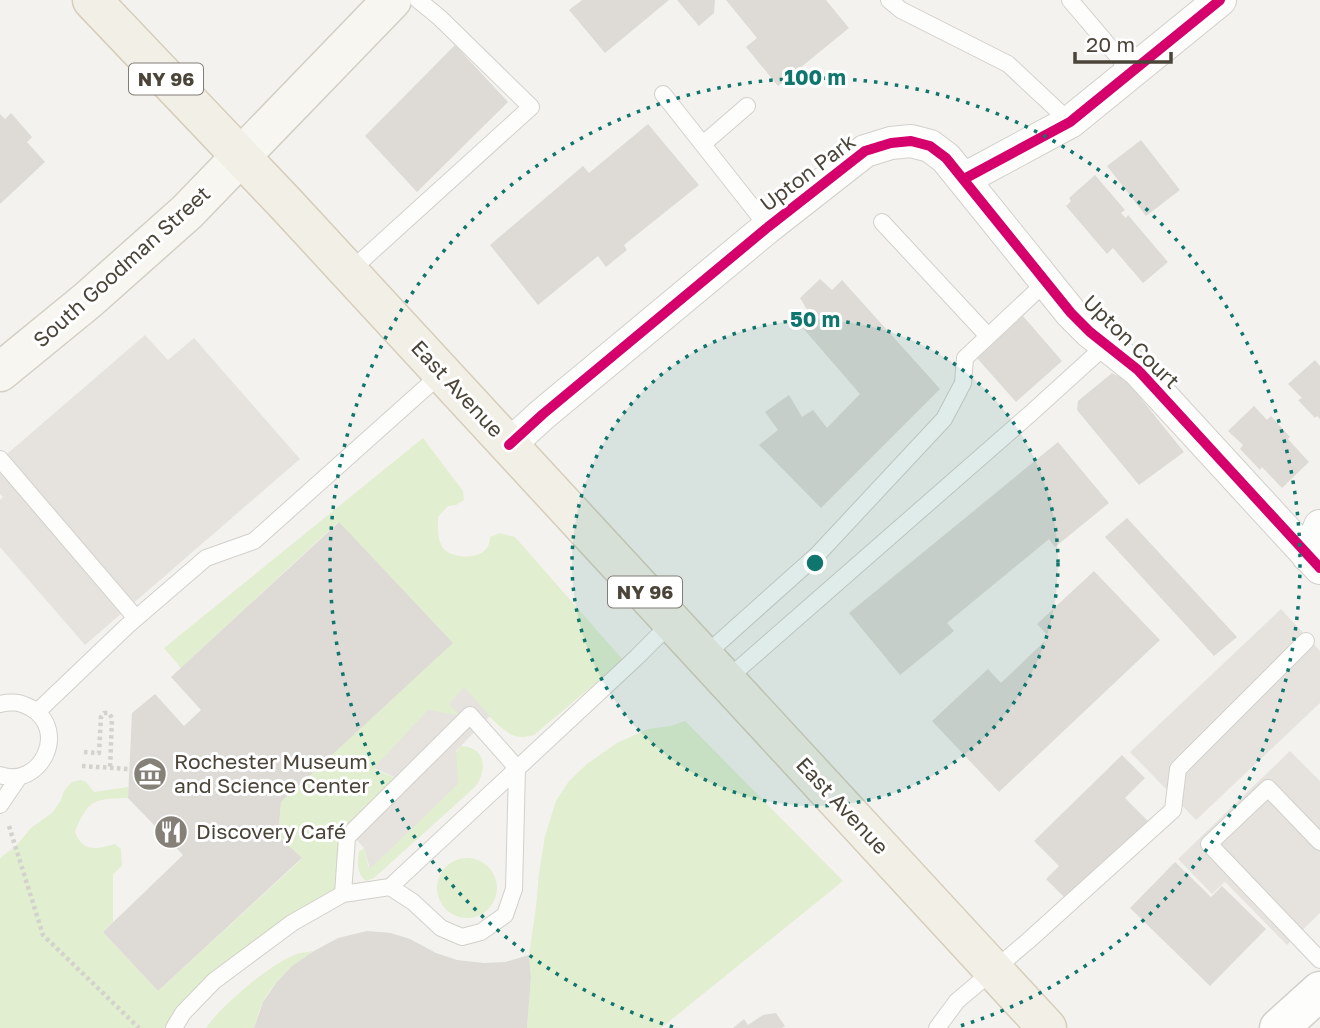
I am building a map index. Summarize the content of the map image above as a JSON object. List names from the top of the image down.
{
  "streets": {
    "main road": ["NY 96", "South Goodman Street", "East Avenue"],
    "street": ["Upton Park", "Upton Court"]
  },
  "crossings": [
    ["Upton Park", "Upton Court"],
    ["Upton Park", "East Avenue"],
    ["South Goodman Street", "East Avenue"]
  ],
  "places": {
    "museum": ["Rochester Museum and Science Center"],
    "restaurant": ["Discovery Café"]
  },
  "scale_bar": "20 m",
  "rings": ["100 m", "50 m"]
}
